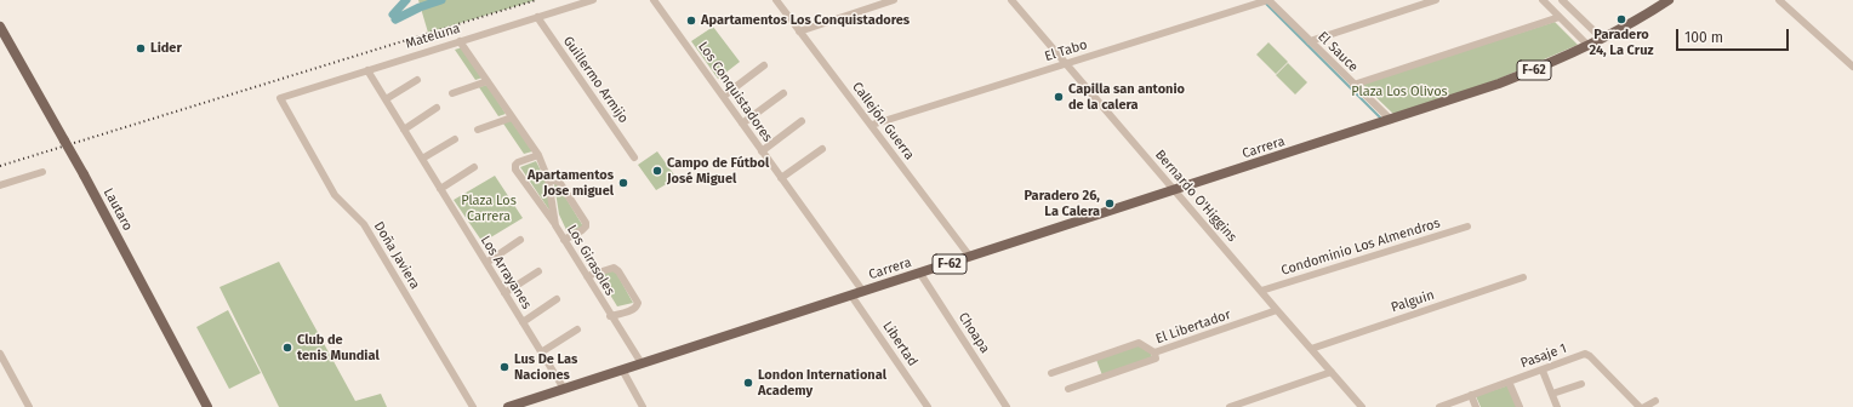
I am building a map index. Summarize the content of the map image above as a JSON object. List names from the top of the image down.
{
  "streets": {
    "main road": ["F-62", "Carrera", "Lautaro"],
    "street": [
      "Mateluna",
      "El Tabo",
      "El Sauce",
      "Guillermo Armijo",
      "Los Conquistadores",
      "Callejón Guerra",
      "Bernardo O'Higgins",
      "Condominio Los Almendros",
      "Doña Javiera",
      "Los Girasoles",
      "Los Arrayanes",
      "Palguin",
      "El Libertador",
      "Choapa",
      "Libertad",
      "Pasaje 1"
    ]
  },
  "crossings": [
    ["Mateluna", "Guillermo Armijo"],
    ["Mateluna", "Doña Javiera"],
    ["Mateluna", "Los Girasoles"],
    ["Mateluna", "Los Arrayanes"],
    ["El Tabo", "El Sauce"],
    ["El Tabo", "Callejón Guerra"],
    ["El Tabo", "Bernardo O'Higgins"],
    ["El Sauce", "F-62"],
    ["El Sauce", "Carrera"],
    ["F-62", "Carrera"],
    ["Los Conquistadores", "Carrera"],
    ["Callejón Guerra", "Carrera"],
    ["Carrera", "Bernardo O'Higgins"],
    ["Carrera", "Los Girasoles"],
    ["Carrera", "Los Arrayanes"],
    ["Carrera", "Choapa"],
    ["Carrera", "Libertad"],
    ["Bernardo O'Higgins", "Condominio Los Almendros"],
    ["Bernardo O'Higgins", "Palguin"],
    ["Bernardo O'Higgins", "El Libertador"]
  ],
  "parks": ["Plaza Los Olivos", "Plaza Los Carrera"],
  "places": [
    "Paradero 24, La Cruz",
    "Apartamentos Los Conquistadores",
    "Lider",
    "Capilla san antonio de la calera",
    "Campo de Fútbol José Miguel",
    "Apartamentos Jose miguel",
    "Paradero 26, La Calera",
    "Club de tenis Mundial",
    "Lus De Las Naciones",
    "London International Academy"
  ],
  "scale_bar": "100 m"
}
